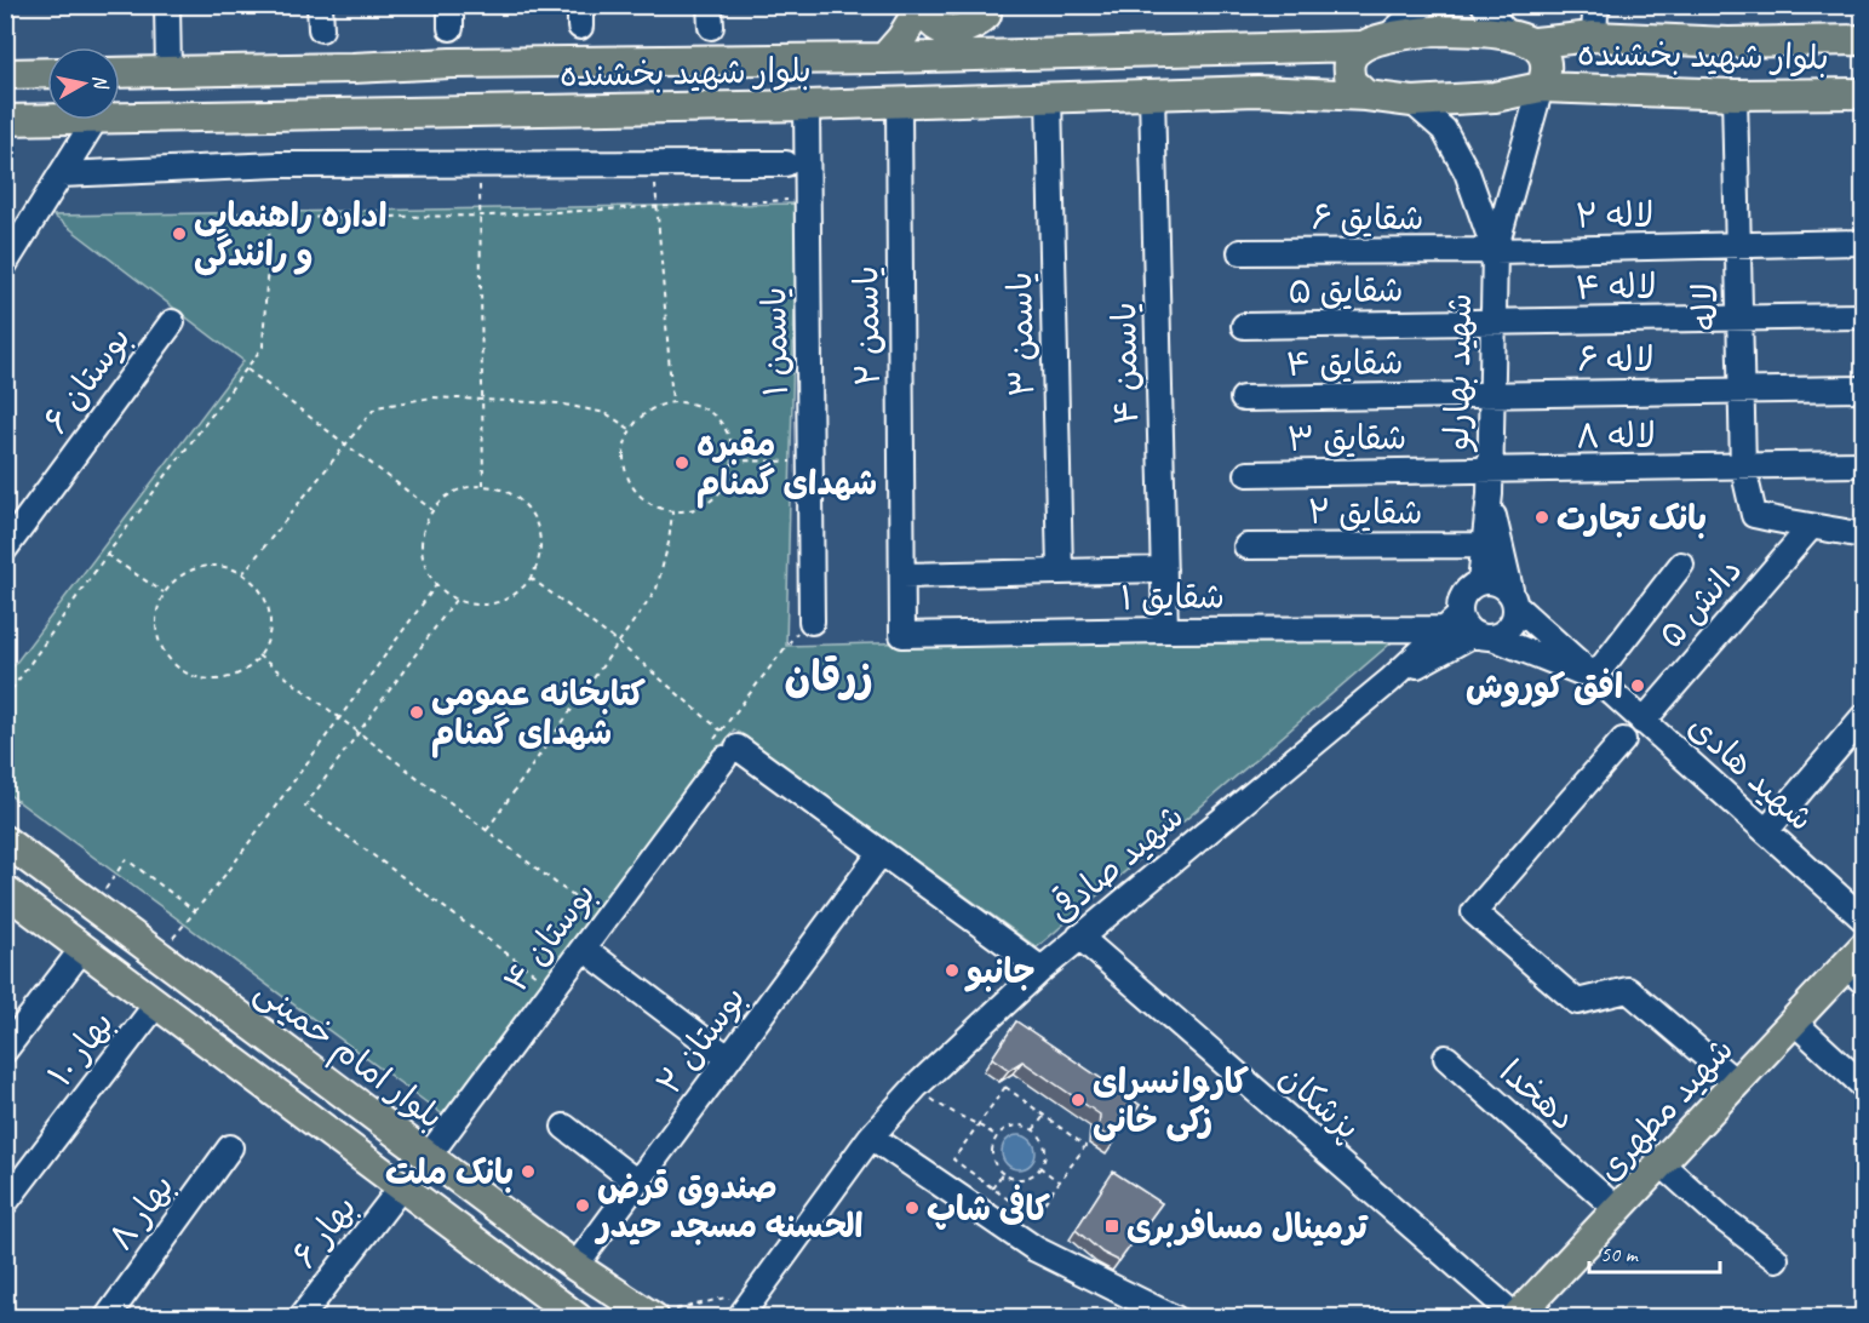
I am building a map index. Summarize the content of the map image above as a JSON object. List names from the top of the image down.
{
  "streets": {
    "main road": ["بلوار شهید بخشنده", "بلوار امام خمینی", "شهید مطهری"],
    "street": [
      "لاله ۲",
      "شقایق ۶",
      "لاله ۴",
      "شقایق ۵",
      "لاله",
      "یاسمن ۲",
      "یاسمن ۳",
      "یاسمن ۱",
      "لاله ۶",
      "شقایق ۴",
      "یاسمن ۴",
      "شهید بهارلو",
      "بوستان ۶",
      "لاله ۸",
      "شقایق ۳",
      "شقایق ۲",
      "شقایق ۱",
      "دانش ۵",
      "شهید هادی",
      "شهید صادقی",
      "بوستان ۴",
      "بوستان ۲",
      "بهار ۱۰",
      "دهخدا",
      "پزشکان",
      "بهار ۸",
      "بهار ۶"
    ]
  },
  "crossings": [
    ["بلوار شهید بخشنده", "لاله"],
    ["بلوار شهید بخشنده", "یاسمن ۲"],
    ["بلوار شهید بخشنده", "یاسمن ۳"],
    ["بلوار شهید بخشنده", "یاسمن ۱"],
    ["بلوار شهید بخشنده", "یاسمن ۴"],
    ["لاله ۲", "شقایق ۶"],
    ["لاله ۲", "لاله"],
    ["لاله ۲", "شهید بهارلو"],
    ["شقایق ۶", "شهید بهارلو"],
    ["لاله ۴", "شقایق ۵"],
    ["لاله ۴", "لاله"],
    ["لاله ۴", "شهید بهارلو"],
    ["شقایق ۵", "شهید بهارلو"],
    ["لاله", "لاله ۶"],
    ["لاله", "لاله ۸"],
    ["لاله", "دانش ۵"],
    ["یاسمن ۲", "شقایق ۱"],
    ["لاله ۶", "شقایق ۴"],
    ["لاله ۶", "شهید بهارلو"],
    ["شقایق ۴", "شهید بهارلو"],
    ["یاسمن ۴", "شقایق ۱"],
    ["شهید بهارلو", "لاله ۸"],
    ["شهید بهارلو", "شقایق ۳"],
    ["لاله ۸", "شقایق ۳"],
    ["شقایق ۱", "شهید هادی"],
    ["شقایق ۱", "شهید صادقی"],
    ["دانش ۵", "شهید هادی"],
    ["شهید هادی", "شهید صادقی"],
    ["شهید صادقی", "پزشکان"],
    ["بوستان ۴", "بلوار امام خمینی"],
    ["بوستان ۲", "بلوار امام خمینی"],
    ["دهخدا", "شهید مطهری"],
    ["پزشکان", "شهید مطهری"]
  ],
  "districts": ["زرقان"],
  "places": {
    "other": [
      "اداره راهنمایی و رانندگی",
      "مقبره شهدای گمنام",
      "بانک تجارت",
      "افق کوروش",
      "کتابخانه عمومی شهدای گمنام",
      "جانبو",
      "کاروانسرای زکی خانی",
      "بانک ملت",
      "صندوق قرض الحسنه مسجد حیدر",
      "کافی شاپ"
    ],
    "transit": ["ترمینال مسافربری"]
  },
  "scale_bar": "50 m",
  "north": "right"
}
